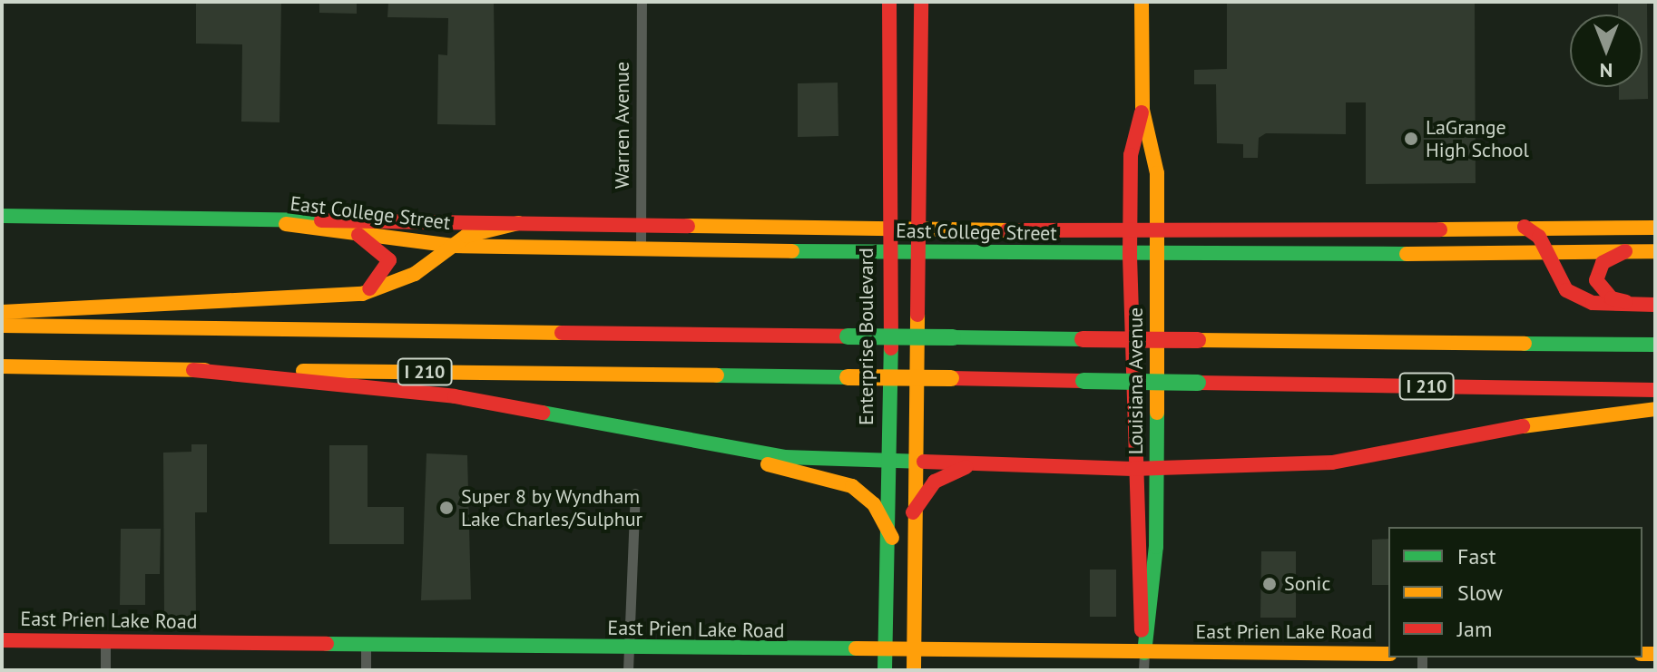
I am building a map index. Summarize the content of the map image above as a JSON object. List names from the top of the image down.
{
  "streets": {
    "main road": [
      "East College Street",
      "Enterprise Boulevard",
      "I 210",
      "Louisiana Avenue",
      "East Prien Lake Road"
    ],
    "street": ["Warren Avenue"]
  },
  "crossings": [
    ["Warren Avenue", "East College Street"],
    ["East College Street", "Enterprise Boulevard"],
    ["East College Street", "Louisiana Avenue"],
    ["Enterprise Boulevard", "East Prien Lake Road"],
    ["Louisiana Avenue", "East Prien Lake Road"]
  ],
  "places": ["LaGrange High School", "Super 8 by Wyndham Lake Charles/Sulphur", "Sonic"],
  "legend": ["Fast", "Slow", "Jam"],
  "north": "bottom"
}
